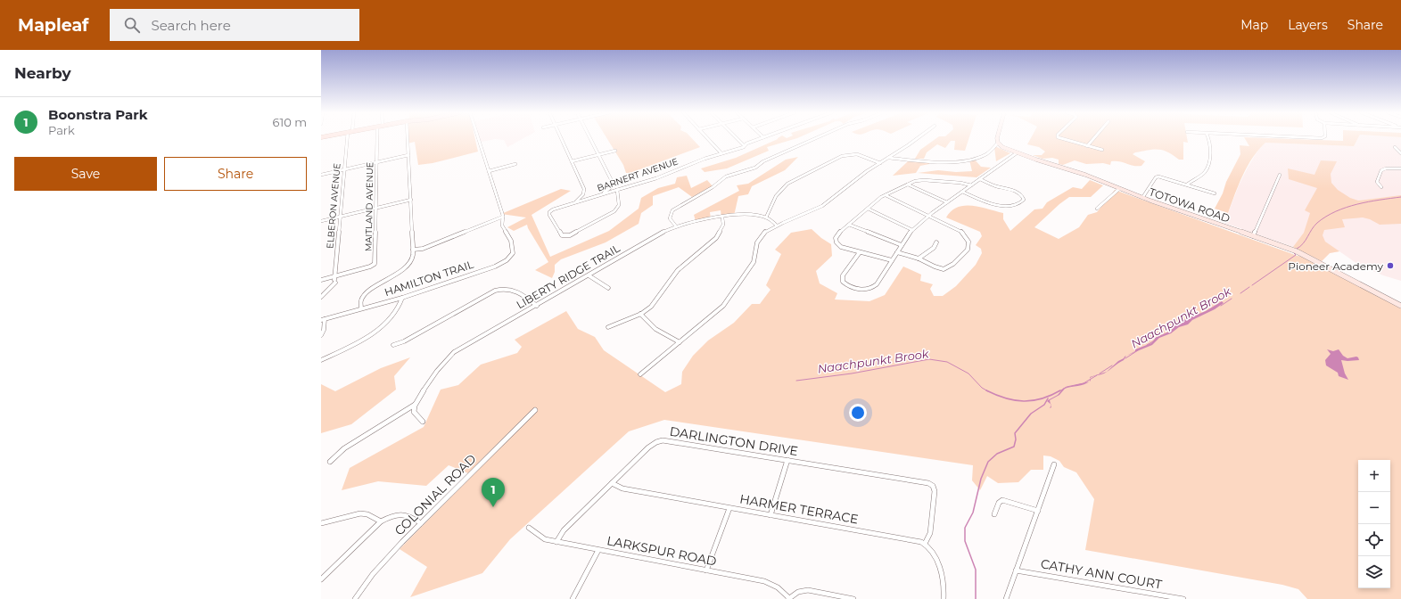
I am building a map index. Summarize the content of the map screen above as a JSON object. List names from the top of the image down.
{
  "streets": {
    "main road": ["TOTOWA ROAD"],
    "street": [
      "BARNERT AVENUE",
      "ELBERON AVENUE",
      "MAITLAND AVENUE",
      "LIBERTY RIDGE TRAIL",
      "HAMILTON TRAIL",
      "DARLINGTON DRIVE",
      "COLONIAL ROAD",
      "HARMER TERRACE",
      "LARKSPUR ROAD",
      "CATHY ANN COURT"
    ]
  },
  "crossings": [
    ["ELBERON AVENUE", "MAITLAND AVENUE"],
    ["DARLINGTON DRIVE", "HARMER TERRACE"],
    ["DARLINGTON DRIVE", "LARKSPUR ROAD"]
  ],
  "water": ["Naachpunkt Brook"],
  "places": ["Pioneer Academy"],
  "page": {
    "header": "Mapleaf",
    "search": "Search here",
    "nav": ["Map", "Layers", "Share"],
    "heading": "Nearby",
    "list": [
      {
        "mark": "1",
        "name": "Boonstra Park",
        "note": "Park",
        "value": "610 m"
      }
    ],
    "buttons": ["Save", "Share"],
    "map_buttons": ["+", "−"],
    "pins": "1"
  }
}
